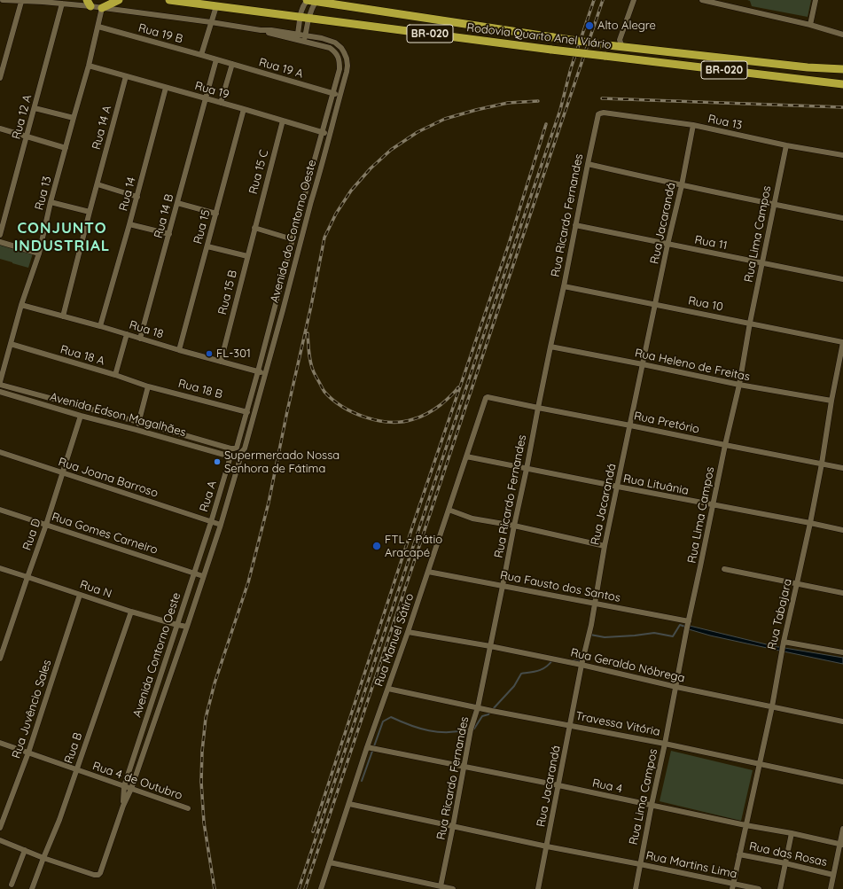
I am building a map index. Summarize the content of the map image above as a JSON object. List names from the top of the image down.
{
  "streets": {
    "highway": ["BR-020", "Rodovia Quarto Anel Viário"],
    "street": [
      "Rua 19 B",
      "Rua 19 A",
      "Rua 19",
      "Rua 12 A",
      "Rua 13",
      "Rua 14 A",
      "Rua 15 C",
      "Rua 14",
      "Rua Ricardo Fernandes",
      "Rua 14 B",
      "Rua Jacarandá",
      "Rua 15",
      "Avenida do Contorno Oeste",
      "Rua Lima Campos",
      "Rua 11",
      "Rua 15 B",
      "Rua 10",
      "Rua 18",
      "Rua 18 A",
      "Rua Heleno de Freitas",
      "Rua 18 B",
      "Avenida Edson Magalhães",
      "Rua Pretório",
      "Rua Joana Barroso",
      "Rua Lituânia",
      "Rua A",
      "Rua Gomes Carneiro",
      "Rua D",
      "Rua Fausto dos Santos",
      "Rua N",
      "Rua Tabajara",
      "Rua Manuel Sátiro",
      "Avenida Contorno Oeste",
      "Rua Geraldo Nóbrega",
      "Rua Juvêncio Sales",
      "Travessa Vitória",
      "Rua B",
      "Rua 4 de Outubro",
      "Rua 4",
      "Rua das Rosas",
      "Rua Martins Lima"
    ]
  },
  "crossings": [
    ["Rua 19 B", "Rua 19 A"],
    ["Rua 19 B", "Rua 13"],
    ["Rua 19 B", "Rua 14 B"],
    ["Rua 19 A", "Rua 14 B"],
    ["Rua 19 A", "Avenida do Contorno Oeste"],
    ["Rua 19", "Rua 13"],
    ["Rua 19", "Rua 14 A"],
    ["Rua 19", "Rua 15 C"],
    ["Rua 19", "Rua 14"],
    ["Rua 19", "Rua 14 B"],
    ["Rua 19", "Rua 15"],
    ["Rua 19", "Avenida do Contorno Oeste"],
    ["Rua 13", "Rua Ricardo Fernandes"],
    ["Rua 13", "Rua Jacarandá"],
    ["Rua 13", "Rua Lima Campos"],
    ["Rua 13", "Rua 18"],
    ["Rua 13", "Rua 18 A"],
    ["Rua 13", "Avenida Edson Magalhães"],
    ["Rua 14 A", "Rua 18"],
    ["Rua 15 C", "Rua 15 B"],
    ["Rua 14", "Rua 18"],
    ["Rua Ricardo Fernandes", "Rua 11"],
    ["Rua Ricardo Fernandes", "Rua 10"],
    ["Rua Ricardo Fernandes", "Rua Heleno de Freitas"],
    ["Rua Ricardo Fernandes", "Rua Pretório"],
    ["Rua Ricardo Fernandes", "Rua Lituânia"],
    ["Rua Ricardo Fernandes", "Rua Fausto dos Santos"],
    ["Rua Ricardo Fernandes", "Rua Geraldo Nóbrega"],
    ["Rua Ricardo Fernandes", "Travessa Vitória"],
    ["Rua Ricardo Fernandes", "Rua 4"],
    ["Rua Ricardo Fernandes", "Rua Martins Lima"],
    ["Rua 14 B", "Rua 18"],
    ["Rua Jacarandá", "Rua 11"],
    ["Rua Jacarandá", "Rua 10"],
    ["Rua Jacarandá", "Rua Heleno de Freitas"],
    ["Rua Jacarandá", "Rua Pretório"],
    ["Rua Jacarandá", "Rua Lituânia"],
    ["Rua Jacarandá", "Rua Fausto dos Santos"],
    ["Rua Jacarandá", "Rua Geraldo Nóbrega"],
    ["Rua Jacarandá", "Travessa Vitória"],
    ["Rua Jacarandá", "Rua 4"],
    ["Rua Jacarandá", "Rua Martins Lima"],
    ["Rua 15", "Rua 18"],
    ["Avenida do Contorno Oeste", "Rua 18"],
    ["Avenida do Contorno Oeste", "Rua 18 B"],
    ["Avenida do Contorno Oeste", "Avenida Edson Magalhães"],
    ["Avenida do Contorno Oeste", "Avenida Contorno Oeste"],
    ["Rua Lima Campos", "Rua 11"],
    ["Rua Lima Campos", "Rua 10"],
    ["Rua Lima Campos", "Rua Heleno de Freitas"],
    ["Rua Lima Campos", "Rua Pretório"],
    ["Rua Lima Campos", "Rua Lituânia"],
    ["Rua Lima Campos", "Rua Fausto dos Santos"],
    ["Rua Lima Campos", "Rua Geraldo Nóbrega"],
    ["Rua Lima Campos", "Travessa Vitória"],
    ["Rua Lima Campos", "Rua 4"],
    ["Rua Lima Campos", "Rua Martins Lima"],
    ["Rua 15 B", "Rua 18"],
    ["Rua 10", "Rua Tabajara"],
    ["Rua 18 A", "Rua 18 B"],
    ["Rua Heleno de Freitas", "Rua Tabajara"],
    ["Avenida Edson Magalhães", "Rua A"],
    ["Avenida Edson Magalhães", "Rua D"],
    ["Rua Pretório", "Rua Tabajara"],
    ["Rua Pretório", "Rua Manuel Sátiro"],
    ["Rua Joana Barroso", "Rua A"],
    ["Rua Joana Barroso", "Rua D"],
    ["Rua Joana Barroso", "Avenida Contorno Oeste"],
    ["Rua Lituânia", "Rua Tabajara"],
    ["Rua Lituânia", "Rua Manuel Sátiro"],
    ["Rua A", "Avenida Contorno Oeste"],
    ["Rua Gomes Carneiro", "Rua D"],
    ["Rua Gomes Carneiro", "Avenida Contorno Oeste"],
    ["Rua D", "Rua N"],
    ["Rua Fausto dos Santos", "Rua Manuel Sátiro"],
    ["Rua N", "Avenida Contorno Oeste"],
    ["Rua N", "Rua Juvêncio Sales"],
    ["Rua N", "Rua B"],
    ["Rua Tabajara", "Rua Geraldo Nóbrega"],
    ["Rua Tabajara", "Travessa Vitória"],
    ["Rua Tabajara", "Rua 4"],
    ["Rua Tabajara", "Rua das Rosas"],
    ["Rua Tabajara", "Rua Martins Lima"],
    ["Rua Manuel Sátiro", "Rua Geraldo Nóbrega"],
    ["Rua Manuel Sátiro", "Travessa Vitória"],
    ["Rua Manuel Sátiro", "Rua 4"],
    ["Rua Manuel Sátiro", "Rua Martins Lima"],
    ["Avenida Contorno Oeste", "Rua B"],
    ["Avenida Contorno Oeste", "Rua 4 de Outubro"],
    ["Rua Juvêncio Sales", "Rua 4 de Outubro"],
    ["Rua B", "Rua 4 de Outubro"]
  ],
  "districts": ["CONJUNTO INDUSTRIAL"],
  "places": [
    "Alto Alegre",
    "FL-301",
    "Supermercado Nossa Senhora de Fátima",
    "FTL - Pátio Aracapé"
  ]
}
